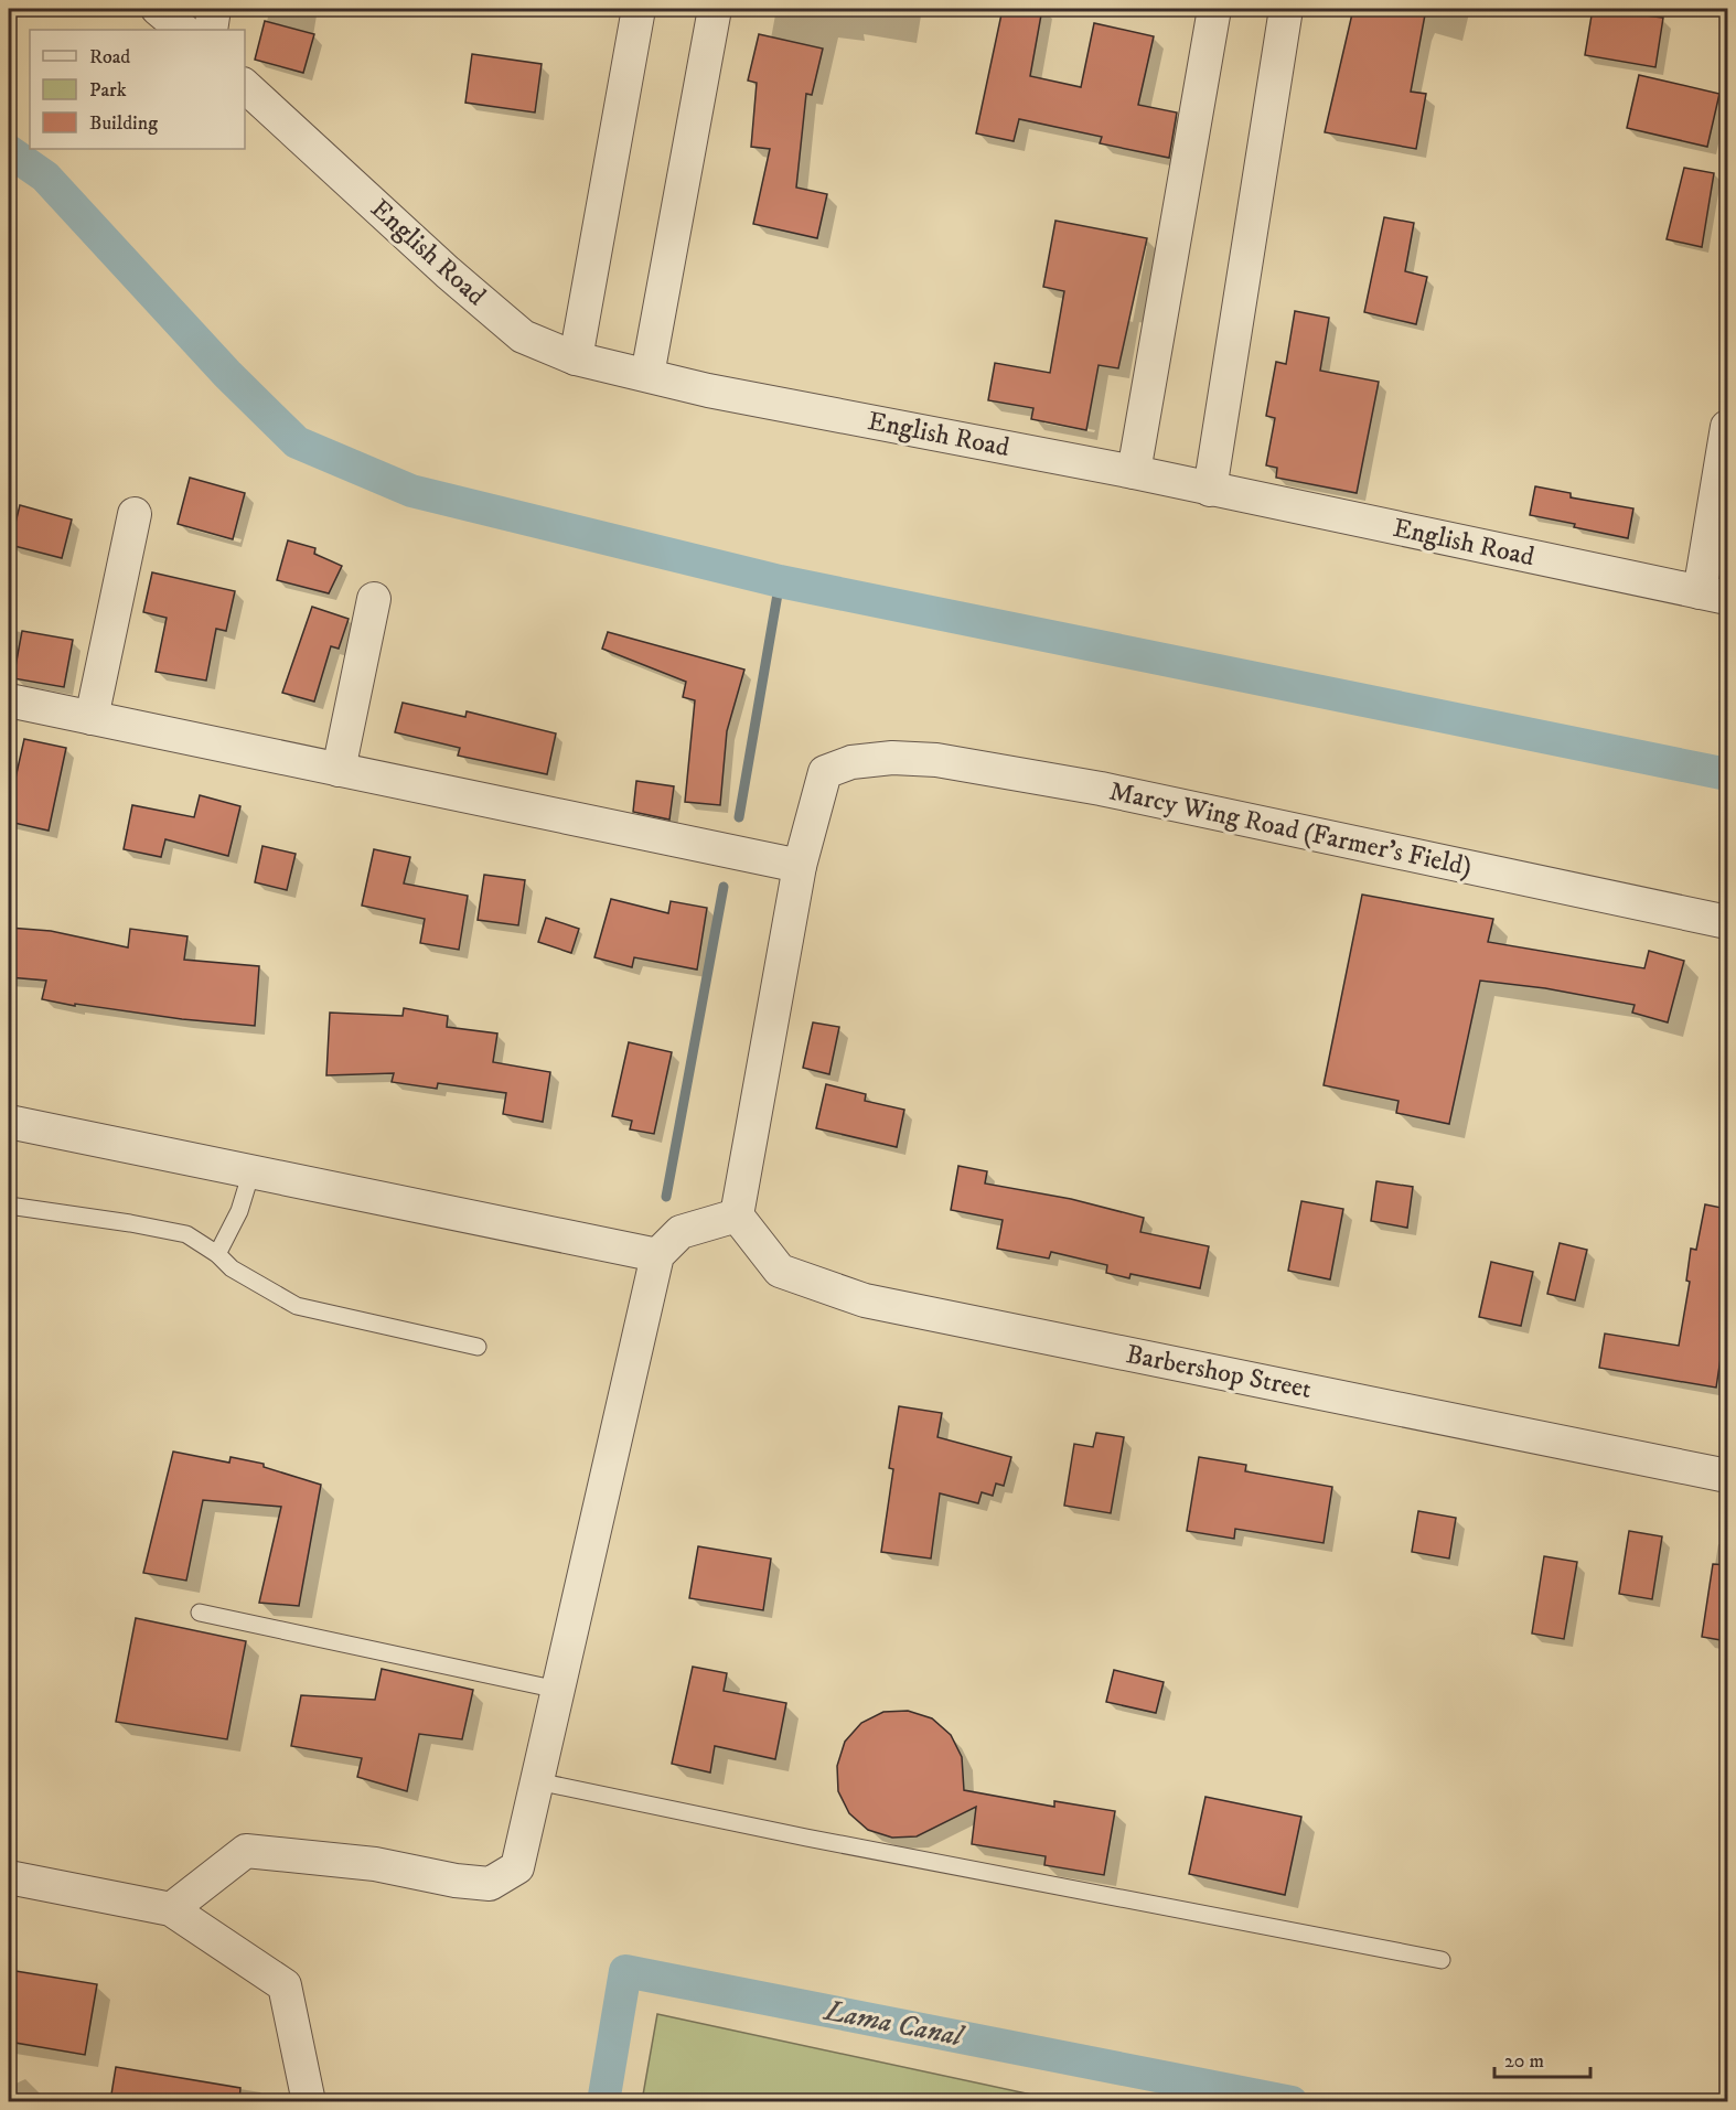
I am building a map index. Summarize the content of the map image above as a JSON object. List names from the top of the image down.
{
  "streets": {
    "street": ["English Road", "Marcy Wing Road (Farmer's Field)", "Barbershop Street"]
  },
  "water": ["Lama Canal"],
  "legend": ["Road", "Park", "Building"],
  "scale_bar": "20 m"
}
